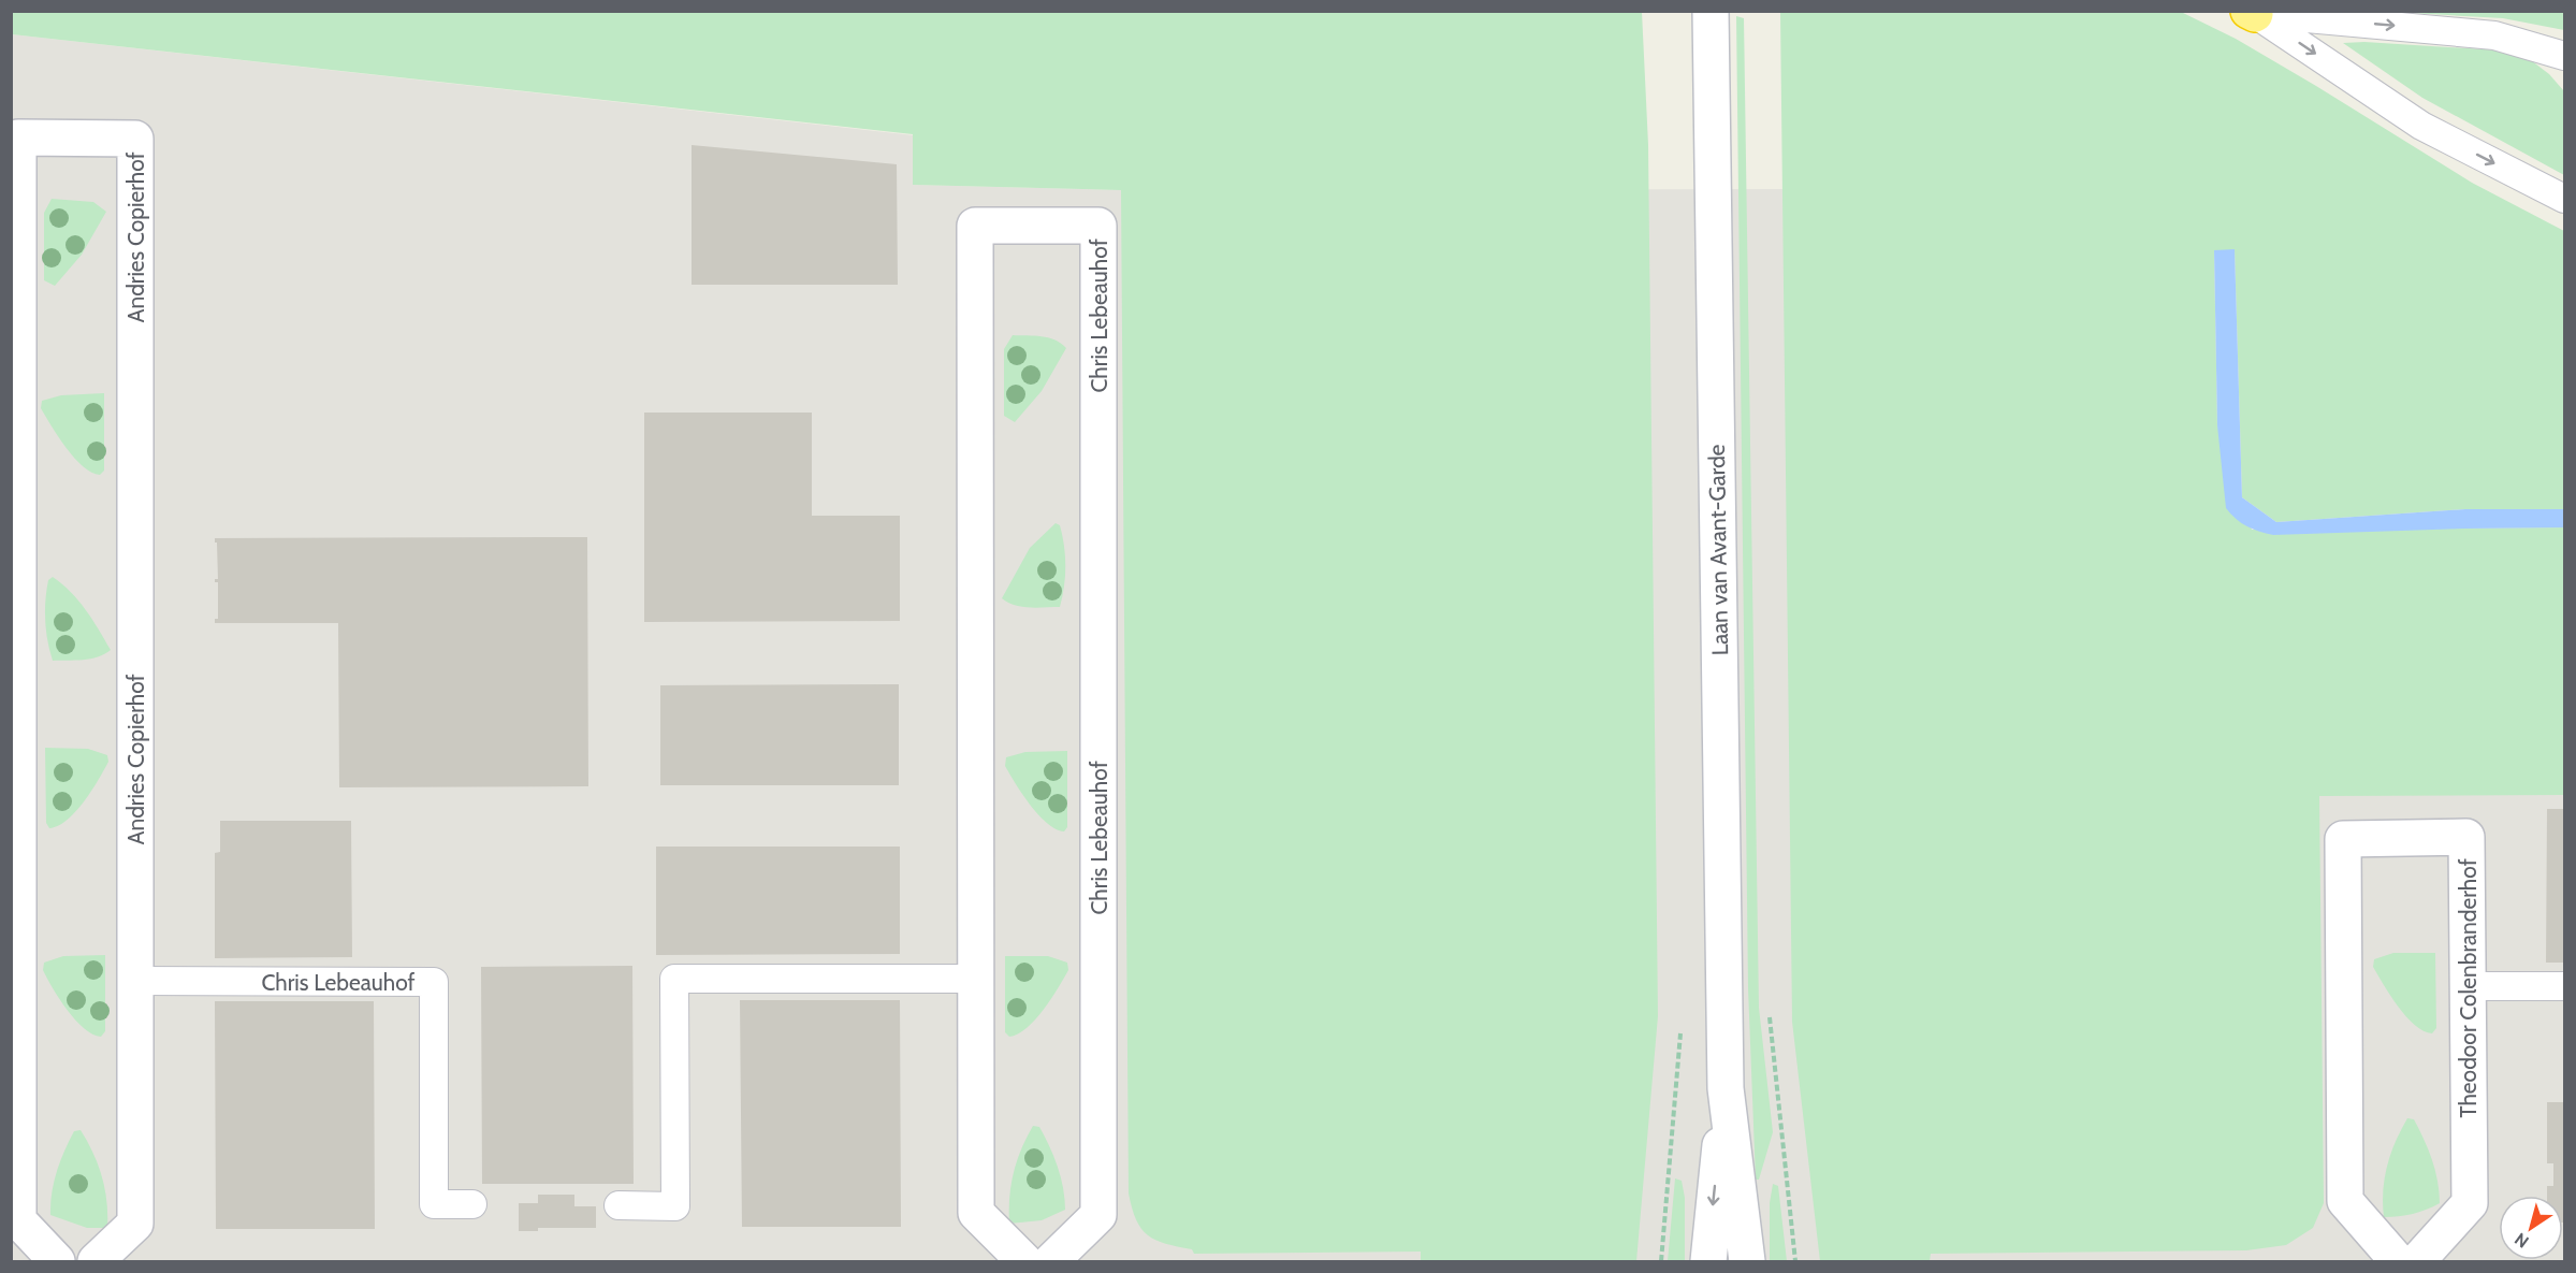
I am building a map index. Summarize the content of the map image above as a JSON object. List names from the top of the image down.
{
  "streets": {
    "street": [
      "Andries Copierhof",
      "Chris Lebeauhof",
      "Laan van Avant-Garde",
      "Theodoor Colenbranderhof"
    ]
  },
  "crossings": [
    ["Andries Copierhof", "Chris Lebeauhof"]
  ],
  "north": "bottom left"
}
